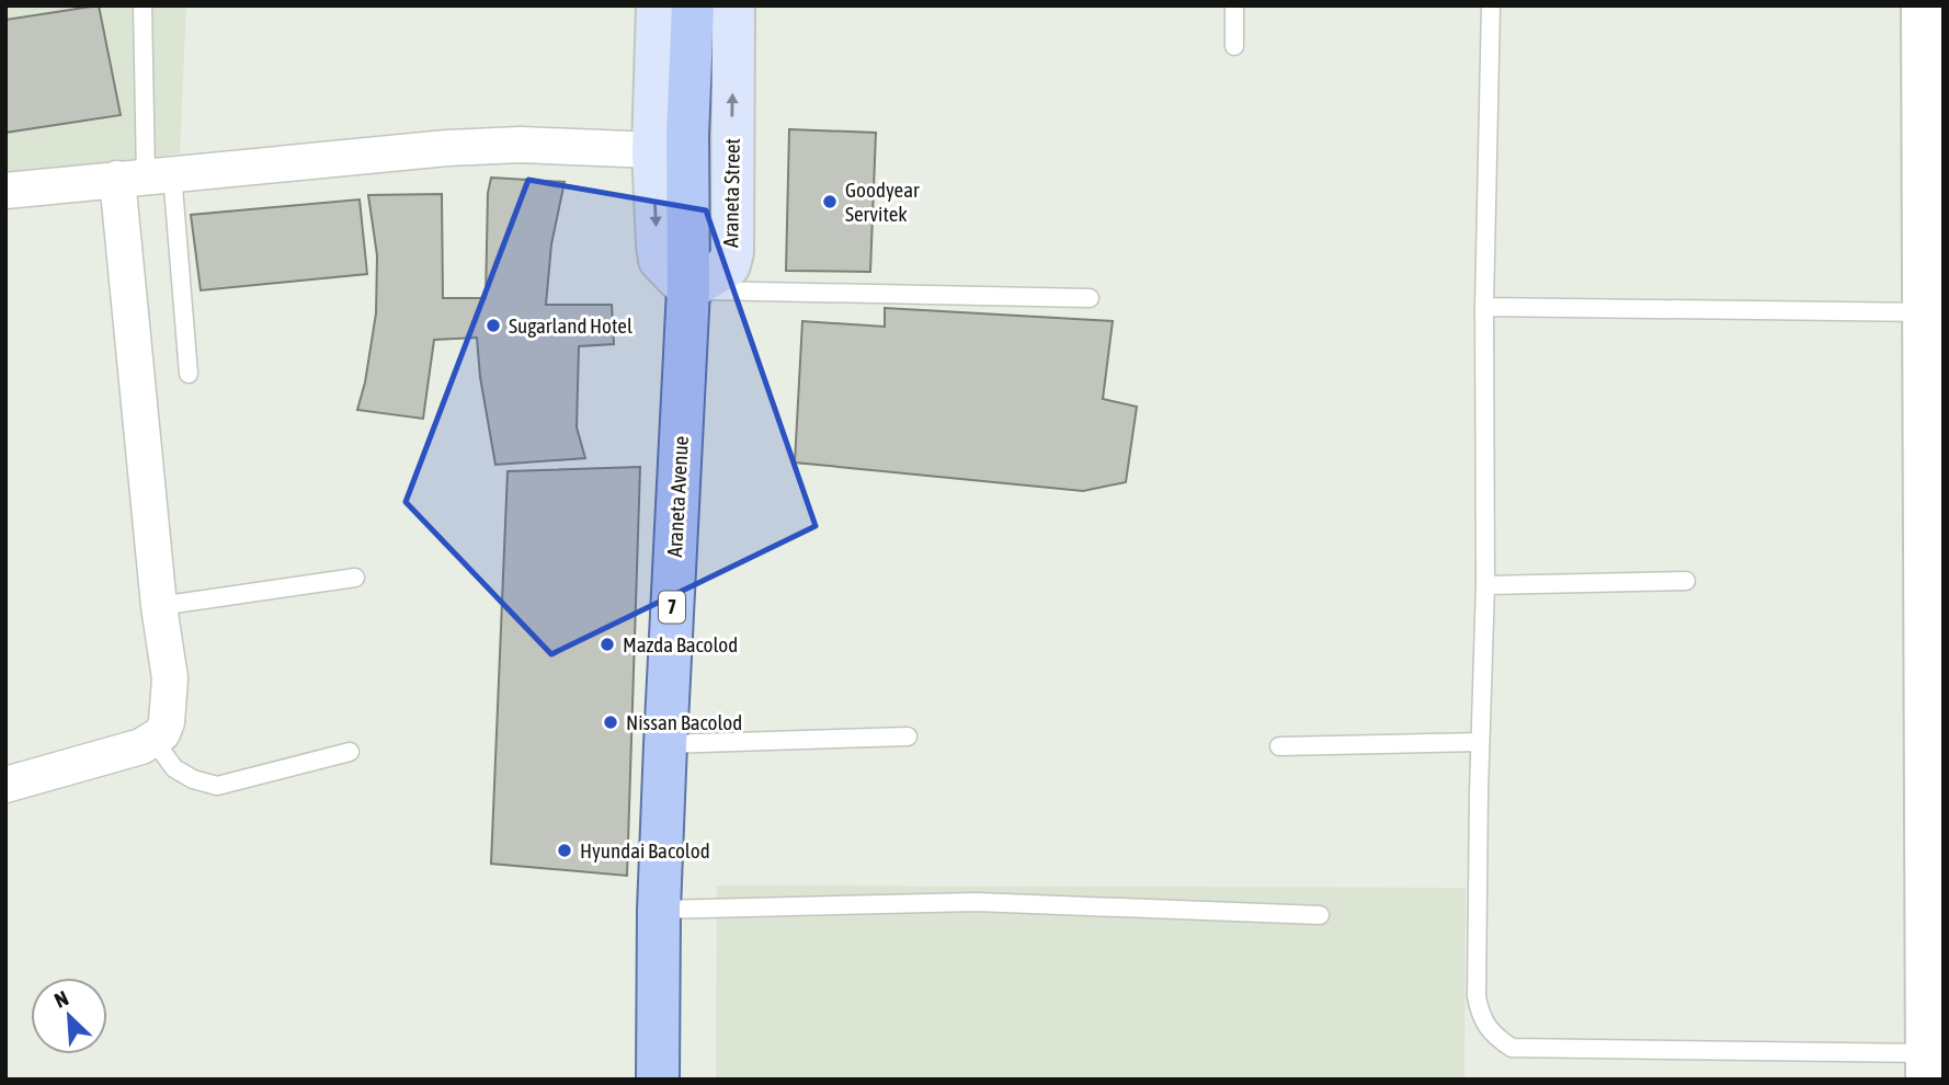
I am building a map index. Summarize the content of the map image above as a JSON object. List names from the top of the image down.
{
  "streets": {
    "main road": ["Araneta Street", "Araneta Avenue", "7"]
  },
  "crossings": [
    ["Araneta Street", "Araneta Avenue"]
  ],
  "places": [
    "Goodyear Servitek",
    "Sugarland Hotel",
    "Mazda Bacolod",
    "Nissan Bacolod",
    "Hyundai Bacolod"
  ],
  "north": "top left"
}
